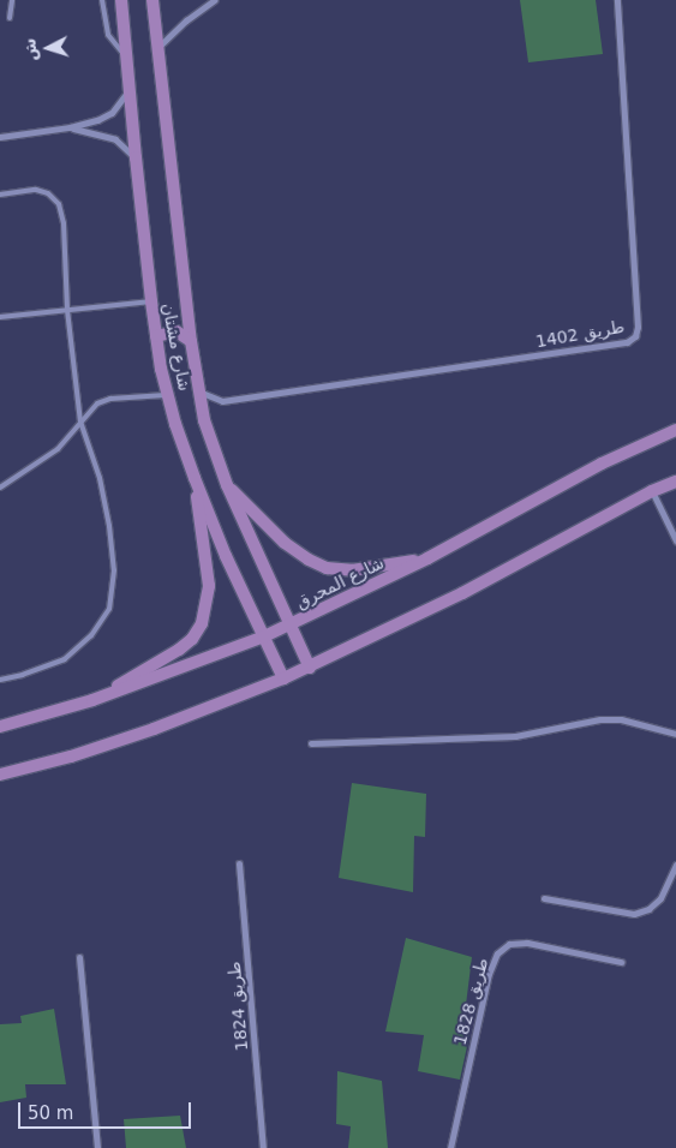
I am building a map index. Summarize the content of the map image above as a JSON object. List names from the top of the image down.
{
  "streets": {
    "main road": ["شارع مشتان", "شارع المحرق"],
    "street": ["طريق 1402", "طريق 1828", "طريق 1824"]
  },
  "crossings": [
    ["طريق 1402", "شارع مشتان"],
    ["شارع مشتان", "شارع المحرق"]
  ],
  "scale_bar": "50 m",
  "north": "left"
}
